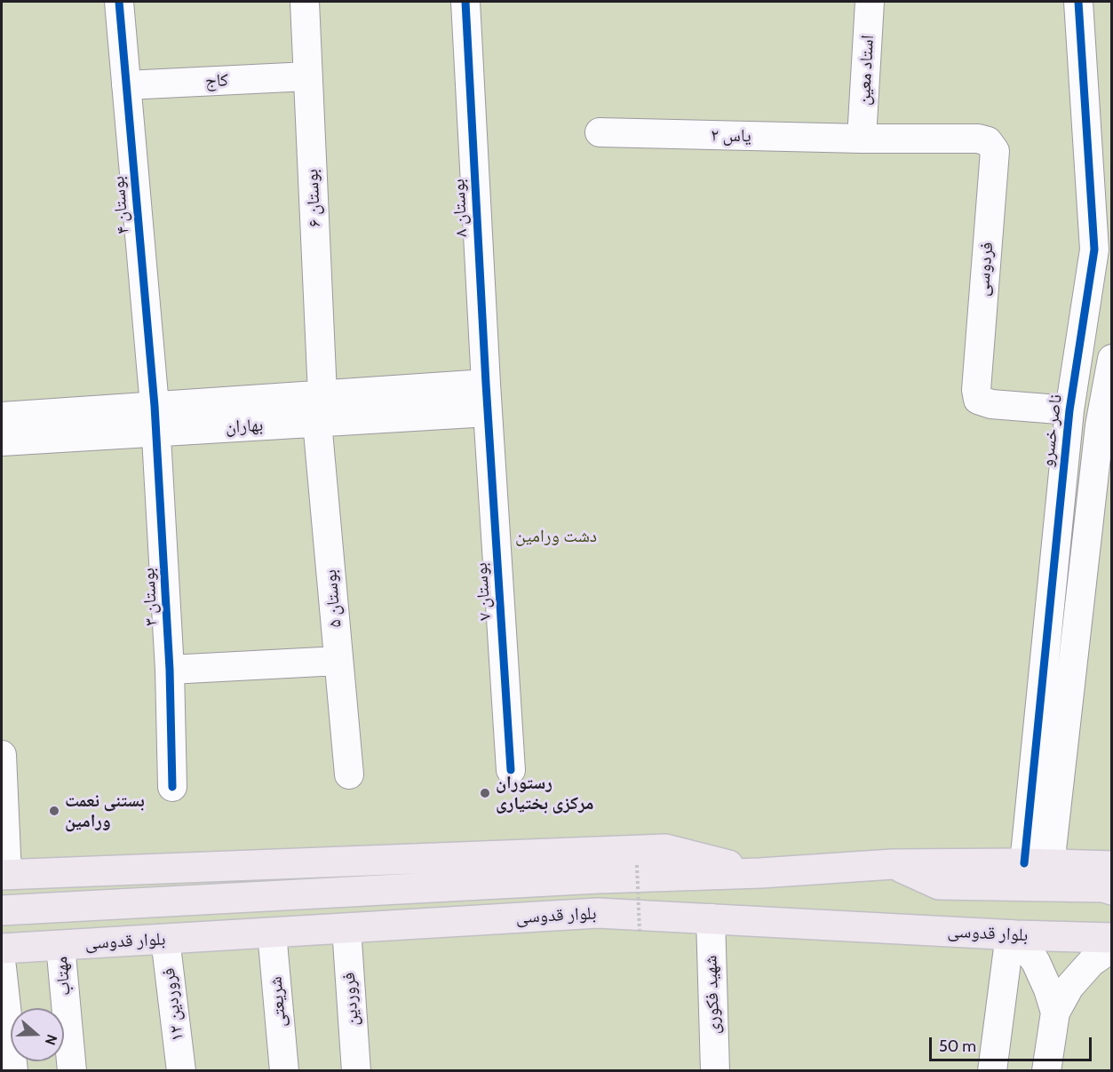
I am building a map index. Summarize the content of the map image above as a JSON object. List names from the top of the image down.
{
  "streets": {
    "main road": ["بلوار قدوسی"],
    "street": [
      "استاد معین",
      "کاج",
      "یاس ۲",
      "بوستان ۶",
      "بوستان ۴",
      "بوستان ۸",
      "فردوسی",
      "بهاران",
      "ناصر خسرو",
      "بوستان ۷",
      "بوستان ۳",
      "بوستان ۵",
      "مهتاب",
      "شهید فکوری",
      "فروردین",
      "شریعتی",
      "۱۲ فروردین"
    ]
  },
  "crossings": [
    ["استاد معین", "یاس ۲"],
    ["کاج", "بوستان ۶"],
    ["کاج", "بوستان ۴"],
    ["یاس ۲", "فردوسی"],
    ["بوستان ۶", "بهاران"],
    ["بوستان ۴", "بهاران"],
    ["بوستان ۴", "بوستان ۳"],
    ["بوستان ۸", "بهاران"],
    ["بوستان ۸", "بوستان ۷"],
    ["فردوسی", "ناصر خسرو"],
    ["بهاران", "بوستان ۷"],
    ["بهاران", "بوستان ۳"],
    ["بهاران", "بوستان ۵"],
    ["ناصر خسرو", "بلوار قدوسی"],
    ["بلوار قدوسی", "مهتاب"],
    ["بلوار قدوسی", "شهید فکوری"],
    ["بلوار قدوسی", "فروردین"],
    ["بلوار قدوسی", "شریعتی"],
    ["بلوار قدوسی", "۱۲ فروردین"]
  ],
  "parks": ["دشت ورامین"],
  "places": ["رستوران مرکزی بختیاری", "بستنی نعمت ورامین"],
  "scale_bar": "50 m",
  "north": "right"
}
